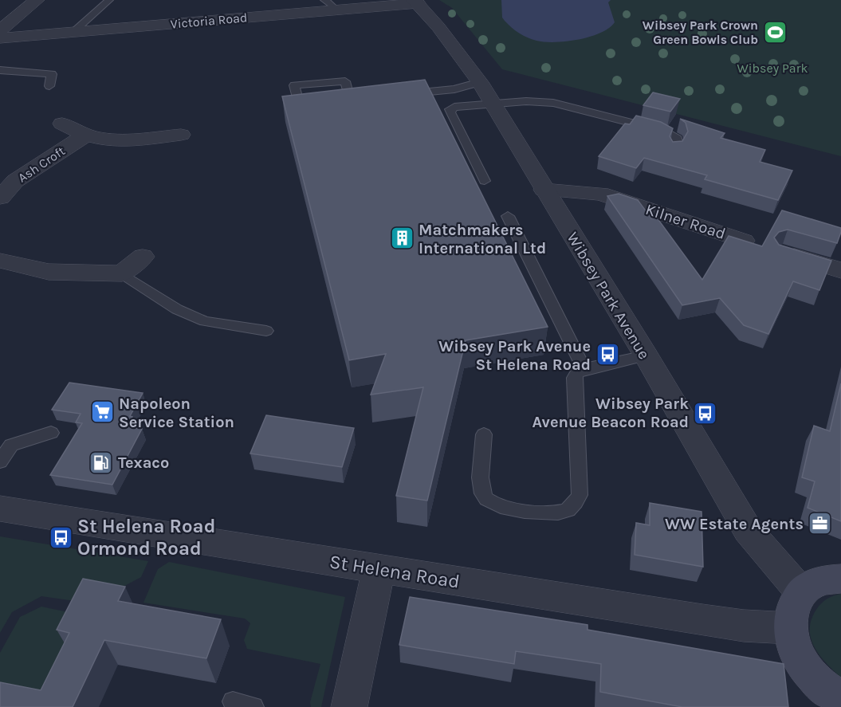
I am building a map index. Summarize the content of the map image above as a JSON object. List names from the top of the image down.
{
  "streets": {
    "street": [
      "Victoria Road",
      "Ash Croft",
      "Kilner Road",
      "Wibsey Park Avenue",
      "St Helena Road"
    ]
  },
  "crossings": [
    ["Victoria Road", "Wibsey Park Avenue"],
    ["Kilner Road", "Wibsey Park Avenue"]
  ],
  "parks": ["Wibsey Park"],
  "places": {
    "sports": ["Wibsey Park Crown Green Bowls Club"],
    "building": ["Matchmakers International Ltd"],
    "bus stop": ["Wibsey Park Avenue St Helena Road", "Wibsey Park Avenue Beacon Road", "St Helena Road Ormond Road"],
    "supermarket": ["Napoleon Service Station"],
    "fuel station": ["Texaco"],
    "office": ["WW Estate Agents"]
  }
}
